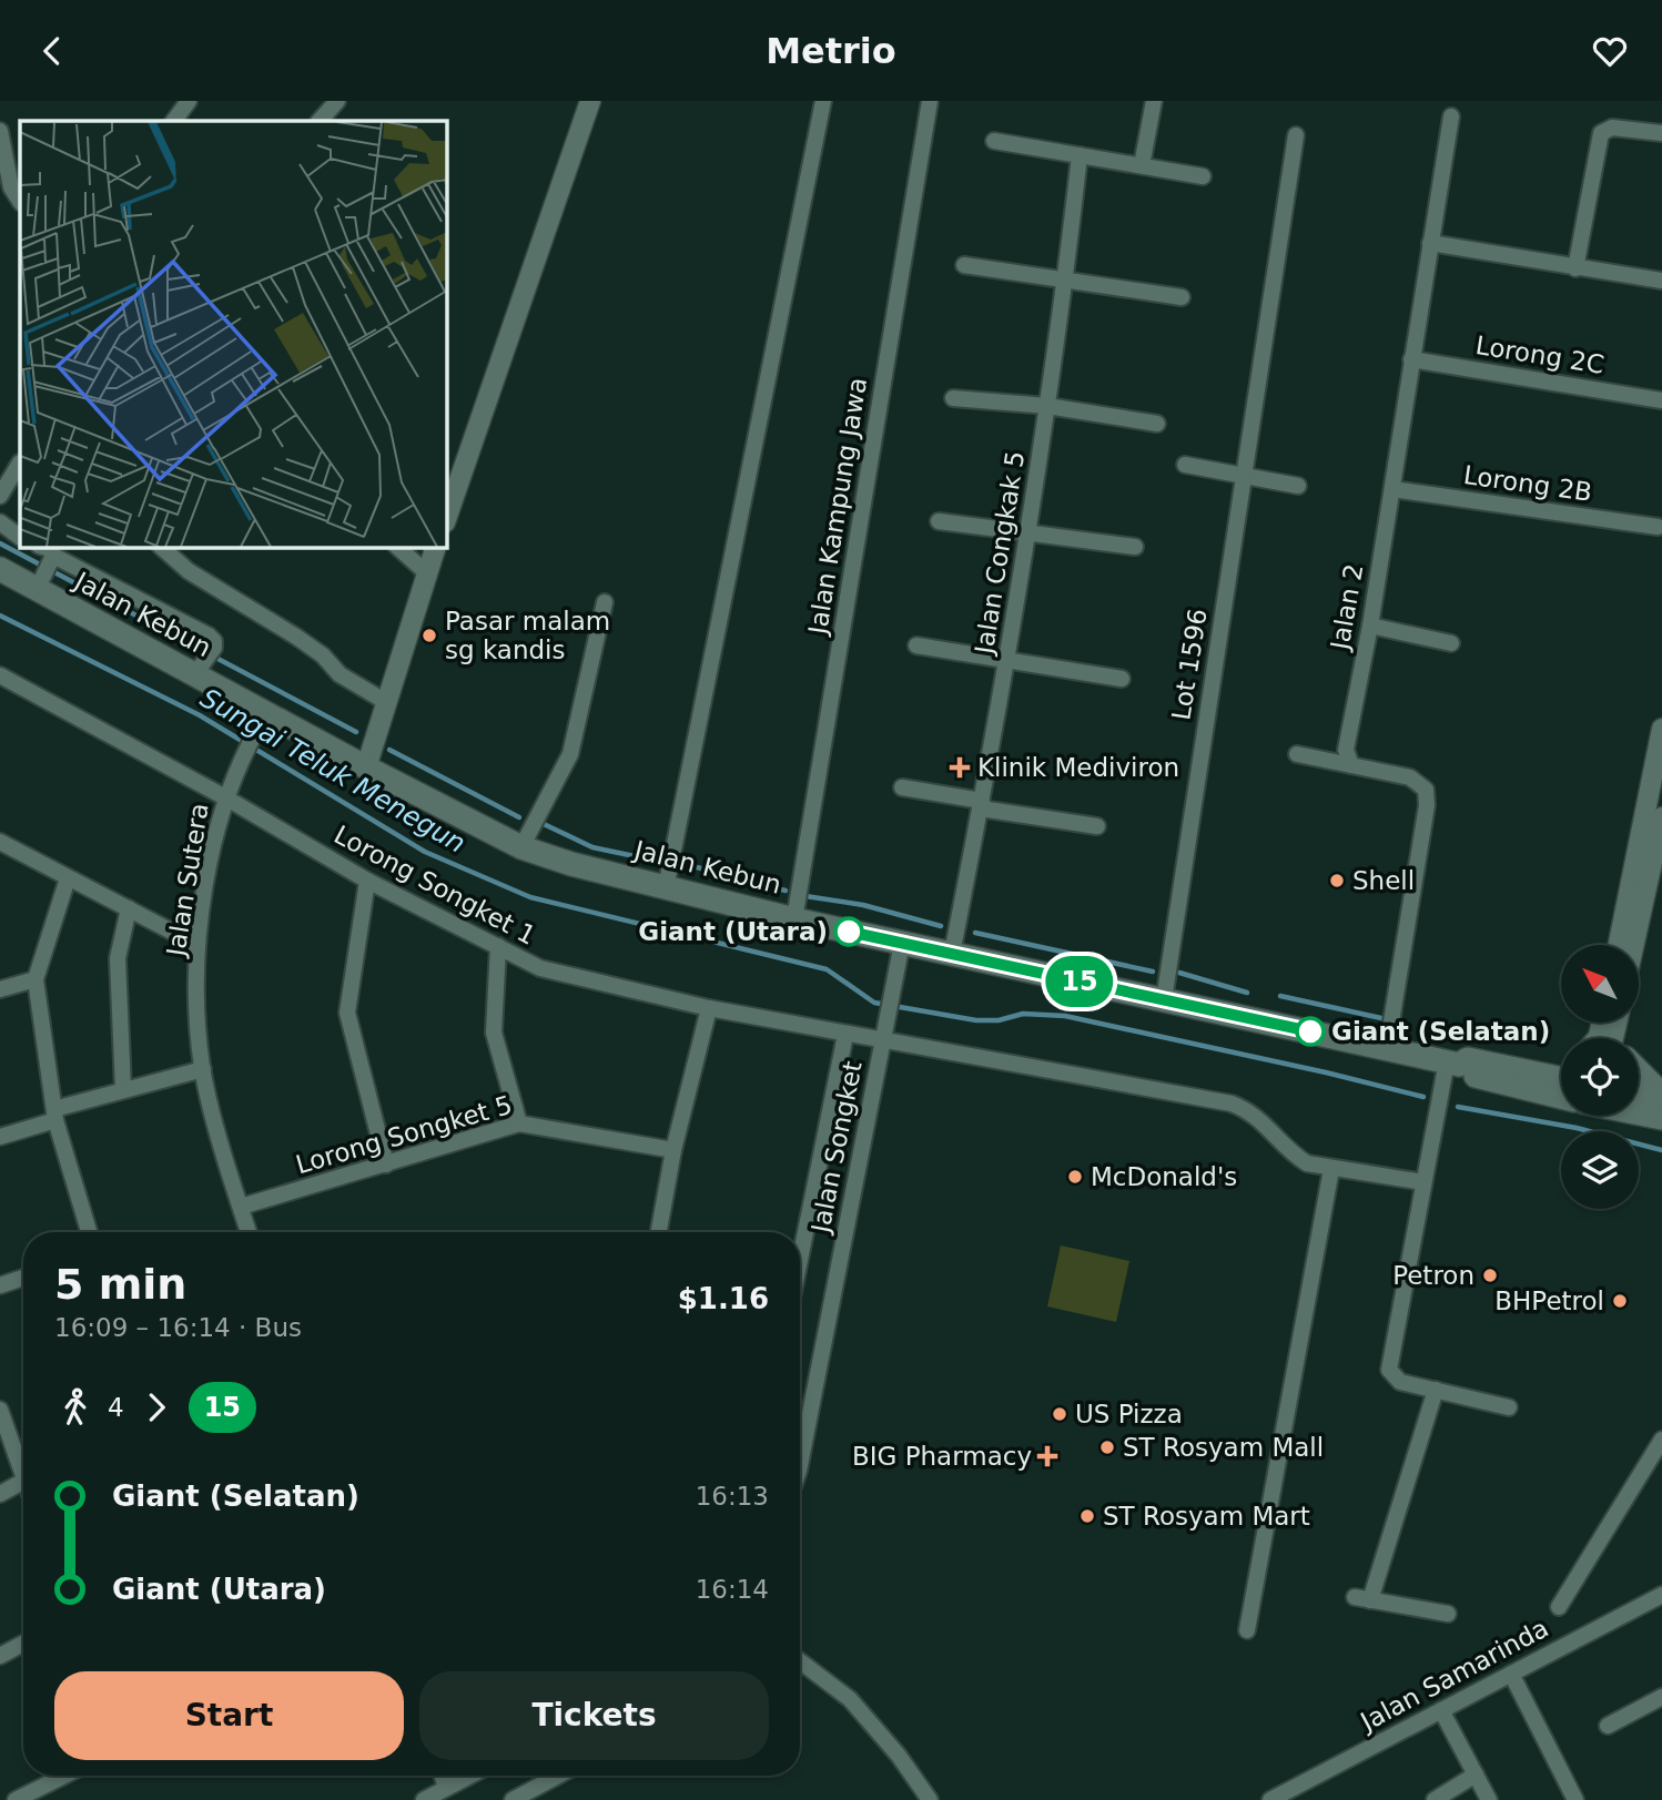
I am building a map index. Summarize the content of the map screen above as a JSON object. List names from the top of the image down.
{
  "streets": {
    "main road": ["Jalan Kebun"],
    "street": [
      "Lorong 2C",
      "Lorong 2B",
      "Jalan Kampung Jawa",
      "Jalan Congkak 5",
      "Jalan 2",
      "Lot 1596",
      "Jalan Sutera",
      "Lorong Songket 1",
      "Lorong Songket 5",
      "Jalan Songket",
      "Jalan Samarinda"
    ]
  },
  "crossings": [
    ["Lorong 2C", "Jalan 2"],
    ["Lorong 2B", "Jalan 2"],
    ["Jalan Kampung Jawa", "Jalan Kebun"],
    ["Jalan Congkak 5", "Jalan Kebun"],
    ["Jalan Kebun", "Lot 1596"],
    ["Jalan Kebun", "Jalan Sutera"],
    ["Jalan Kebun", "Jalan Songket"],
    ["Jalan Sutera", "Lorong Songket 1"],
    ["Jalan Sutera", "Lorong Songket 5"],
    ["Lorong Songket 1", "Jalan Songket"]
  ],
  "water": ["Sungai Teluk Menegun"],
  "places": {
    "other": [
      "Pasar malam sg kandis",
      "Shell",
      "Giant (Utara)",
      "Giant (Selatan)",
      "McDonald's",
      "Petron",
      "BHPetrol",
      "US Pizza",
      "ST Rosyam Mall",
      "ST Rosyam Mart"
    ],
    "health": ["Klinik Mediviron", "BIG Pharmacy"]
  },
  "lines": ["bus line 15"],
  "north": "top left",
  "page": {
    "header": "Metrio",
    "on_map": "15",
    "heading": ["5 min", "16:09 – 16:14 · Bus", "$1.16"],
    "legs": ["4", "15"],
    "list": [
      {
        "name": "Giant (Selatan)",
        "value": "16:13"
      },
      {
        "name": "Giant (Utara)",
        "value": "16:14"
      }
    ],
    "buttons": ["Start", "Tickets"]
  }
}
